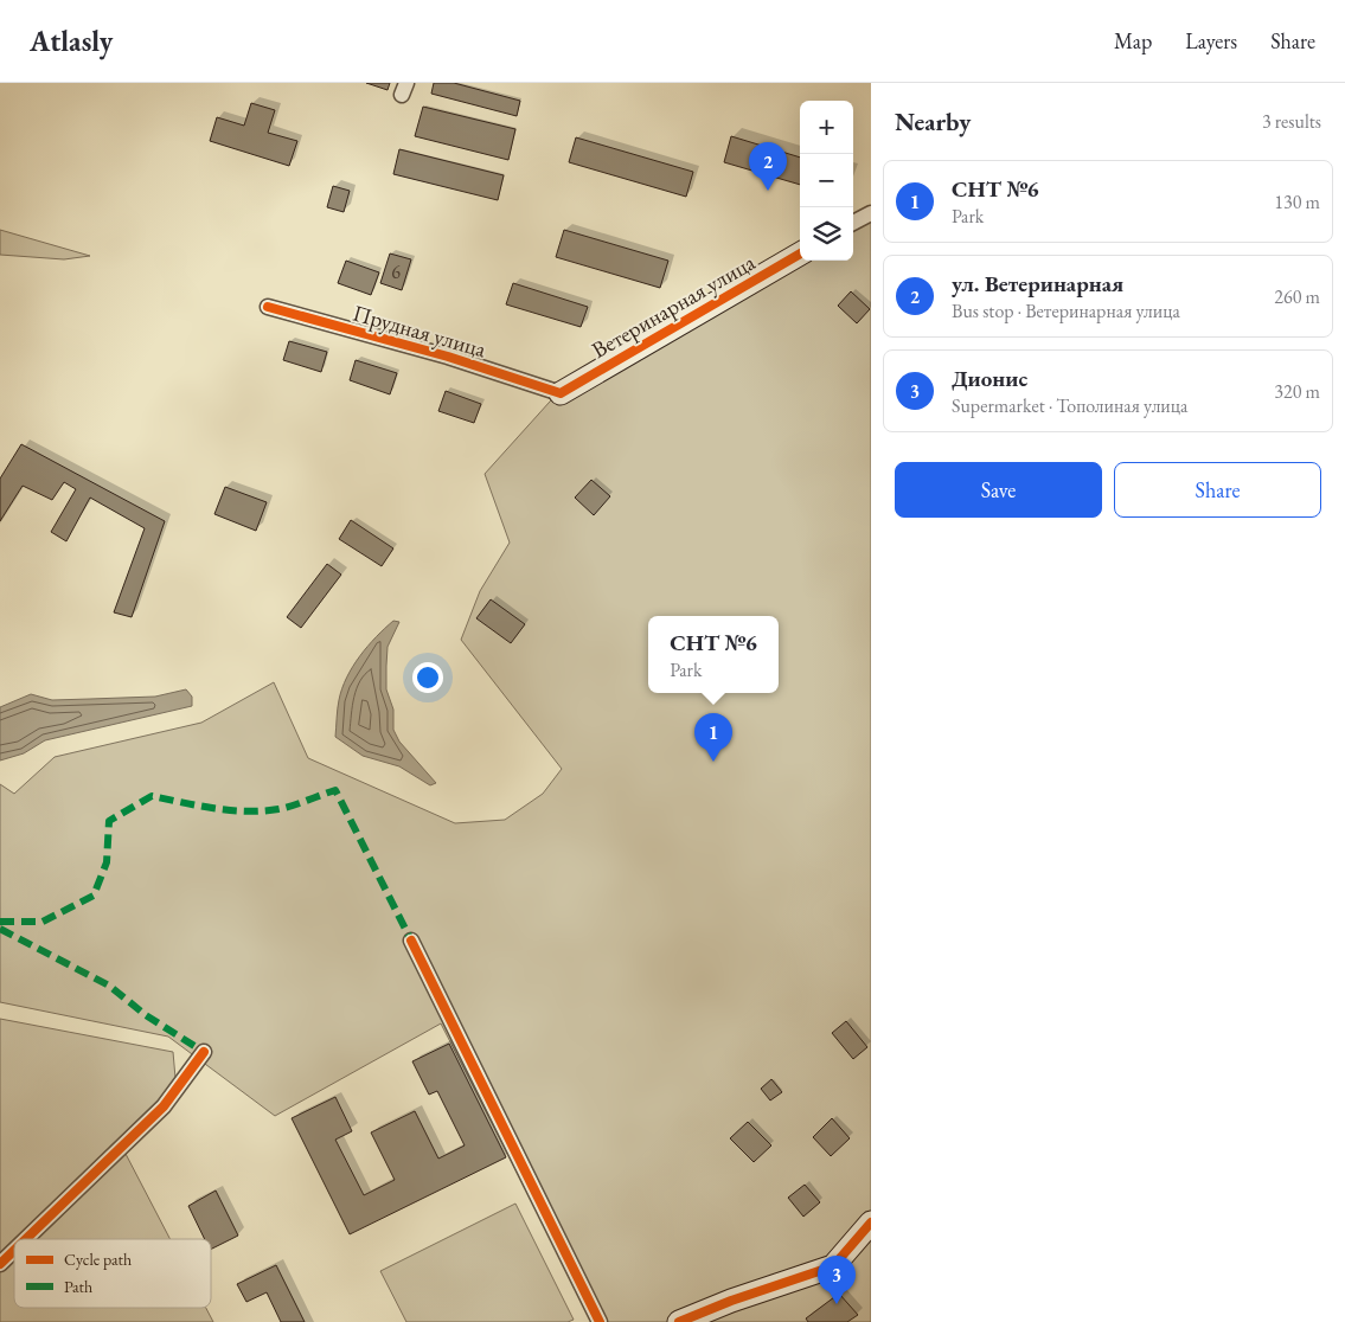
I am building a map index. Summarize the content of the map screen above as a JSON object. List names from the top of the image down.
{
  "streets": {
    "street": ["Ветеринарная улица", "Прудная улица"]
  },
  "crossings": [
    ["Ветеринарная улица", "Прудная улица"]
  ],
  "house_numbers": ["6"],
  "legend": ["Cycle path", "Path"],
  "page": {
    "header": "Atlasly",
    "nav": ["Map", "Layers", "Share"],
    "heading": ["Nearby", "3 results"],
    "map_buttons": ["+", "−"],
    "pins": ["2", "1", "3"],
    "list": [
      {
        "mark": "1",
        "name": "СНТ №6",
        "note": "Park",
        "value": "130 m"
      },
      {
        "mark": "2",
        "name": "ул. Ветеринарная",
        "note": "Bus stop · Ветеринарная улица",
        "value": "260 m"
      },
      {
        "mark": "3",
        "name": "Дионис",
        "note": "Supermarket · Тополиная улица",
        "value": "320 m"
      }
    ],
    "buttons": ["Save", "Share"],
    "popup": ["СНТ №6", "Park"]
  }
}
